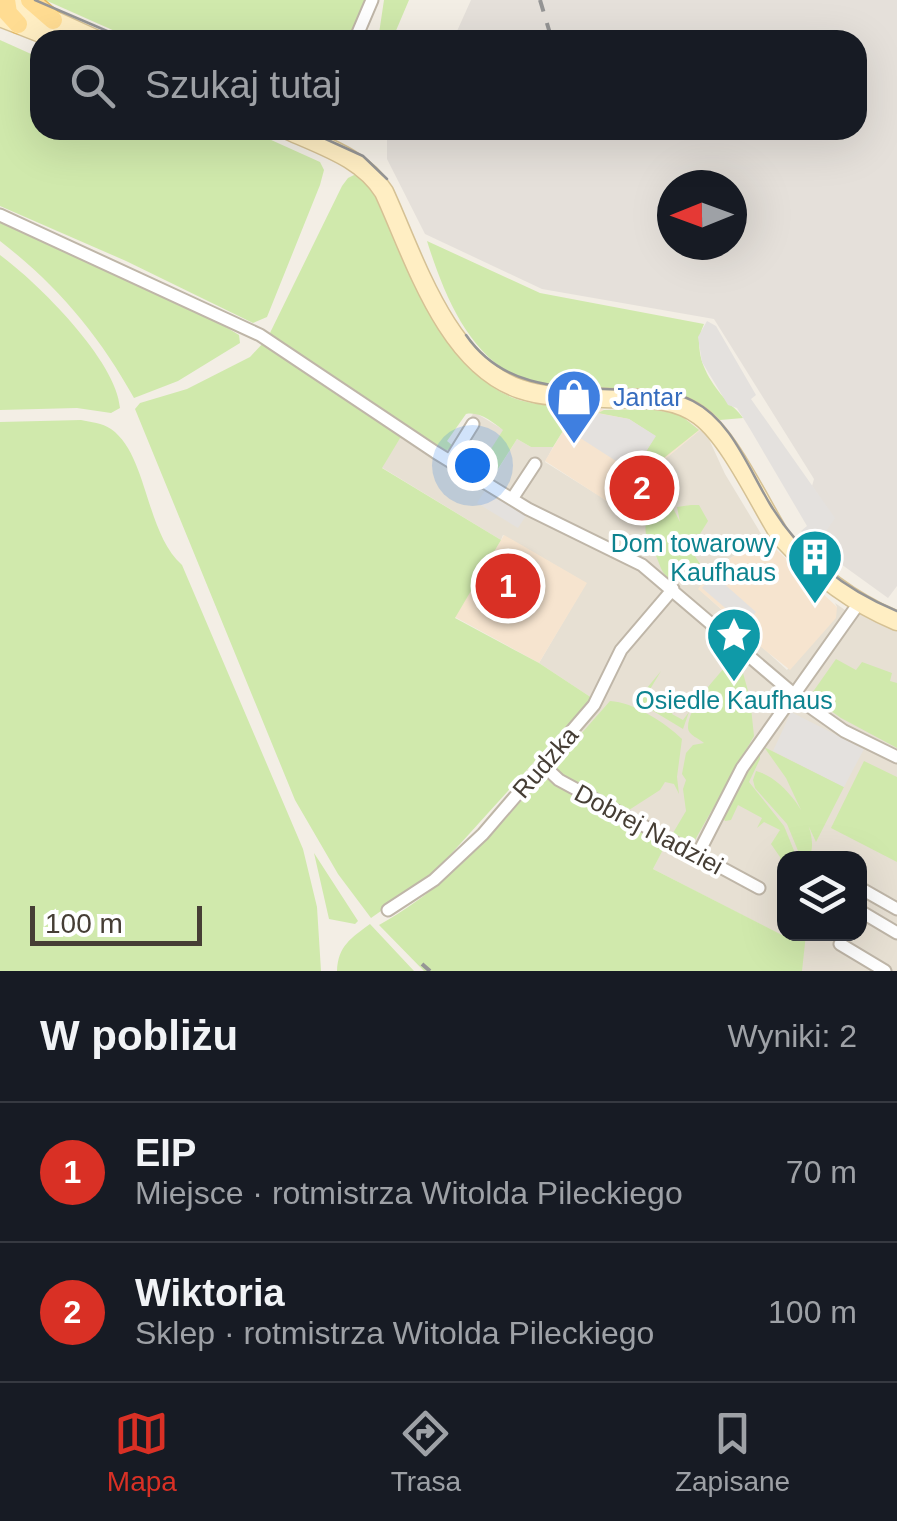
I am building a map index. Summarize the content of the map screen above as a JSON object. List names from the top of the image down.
{
  "streets": {
    "street": ["Rudzka", "Dobrej Nadziei"]
  },
  "crossings": [
    ["Rudzka", "Dobrej Nadziei"]
  ],
  "places": {
    "shop": ["Jantar"],
    "building": ["Dom towarowy Kaufhaus"],
    "place": ["Osiedle Kaufhaus"]
  },
  "scale_bar": "100 m",
  "north": "left",
  "page": {
    "search": "Szukaj tutaj",
    "pins": ["2", "1"],
    "scale": "100 m",
    "heading": ["W pobliżu", "Wyniki: 2"],
    "list": [
      {
        "mark": "1",
        "name": "EIP",
        "note": "Miejsce · rotmistrza Witolda Pileckiego",
        "value": "70 m"
      },
      {
        "mark": "2",
        "name": "Wiktoria",
        "note": "Sklep · rotmistrza Witolda Pileckiego",
        "value": "100 m"
      }
    ],
    "nav": ["Mapa", "Trasa", "Zapisane"]
  }
}
